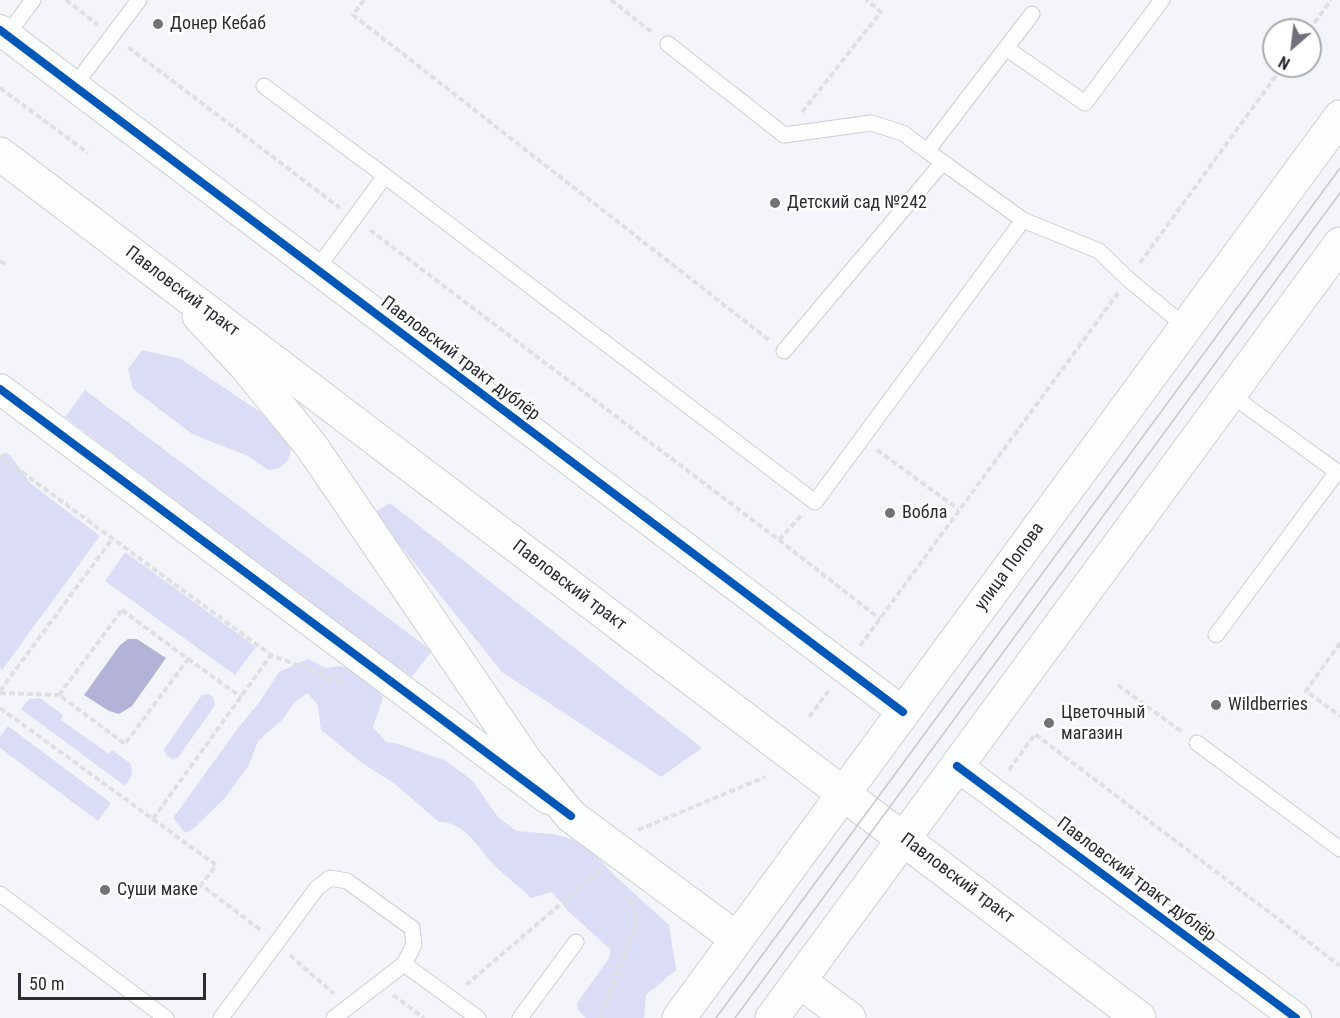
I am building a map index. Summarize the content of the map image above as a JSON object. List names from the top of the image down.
{
  "streets": {
    "main road": ["Павловский тракт", "улица Попова"],
    "street": ["Павловский тракт дублёр"]
  },
  "crossings": [
    ["Павловский тракт", "улица Попова"],
    ["Павловский тракт дублёр", "улица Попова"]
  ],
  "places": [
    "Донер Кебаб",
    "Детский сад №242",
    "Вобла",
    "Wildberries",
    "Цветочный магазин",
    "Суши маке"
  ],
  "scale_bar": "50 m",
  "north": "bottom left"
}
